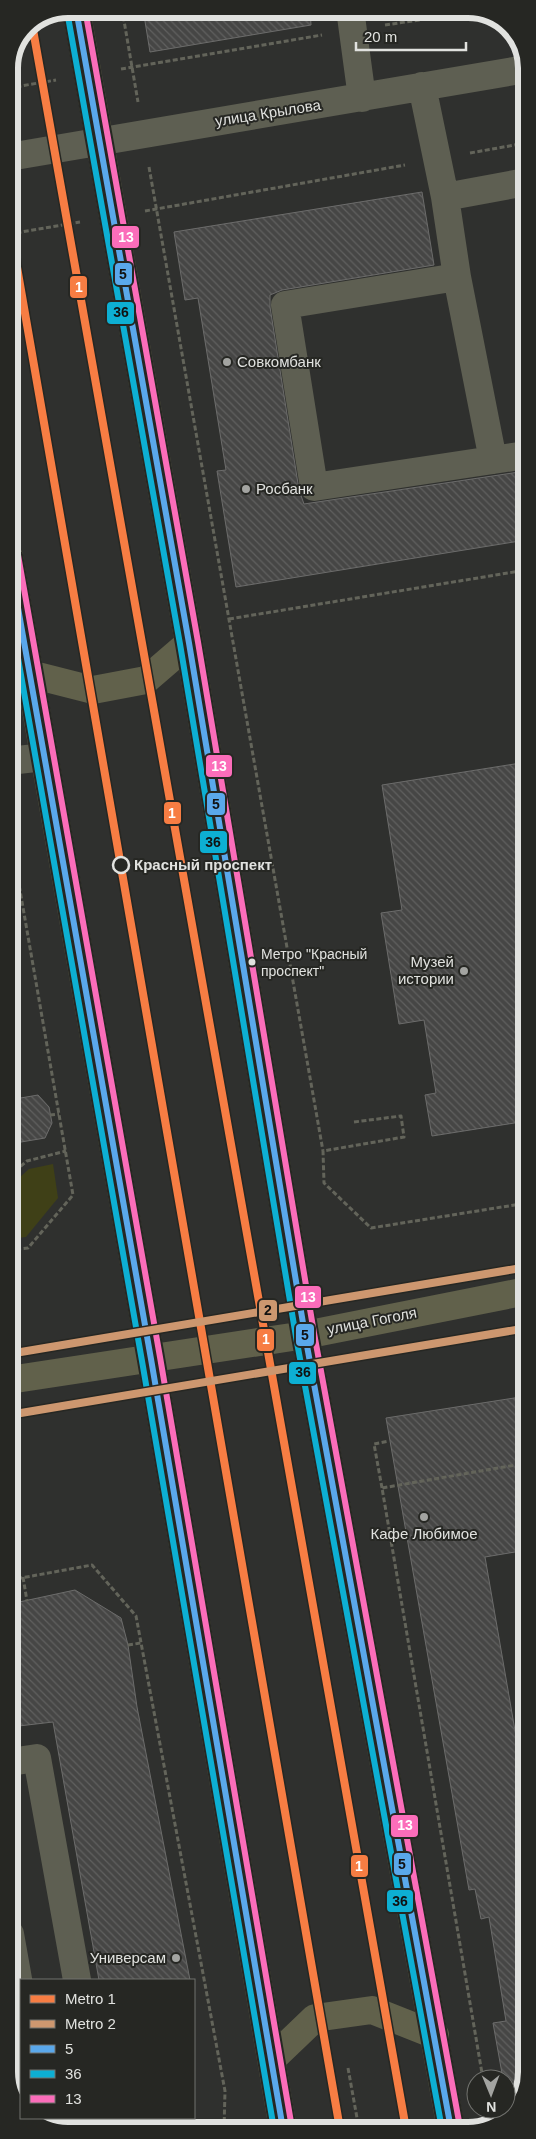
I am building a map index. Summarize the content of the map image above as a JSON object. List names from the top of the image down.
{
  "streets": {
    "main road": ["улица Гоголя"],
    "street": ["улица Крылова"]
  },
  "places": [
    "Совкомбанк",
    "Росбанк",
    "Красный проспект",
    "Метро \"Красный проспект\"",
    "Музей истории",
    "Кафе Любимое",
    "Универсам"
  ],
  "lines": [
    "transit line 5",
    "transit line 36",
    "transit line 13",
    "metro line 1",
    "metro line 2"
  ],
  "legend": [
    "Metro 1",
    "Metro 2",
    "5",
    "36",
    "13"
  ],
  "scale_bar": "20 m",
  "north": "bottom"
}
